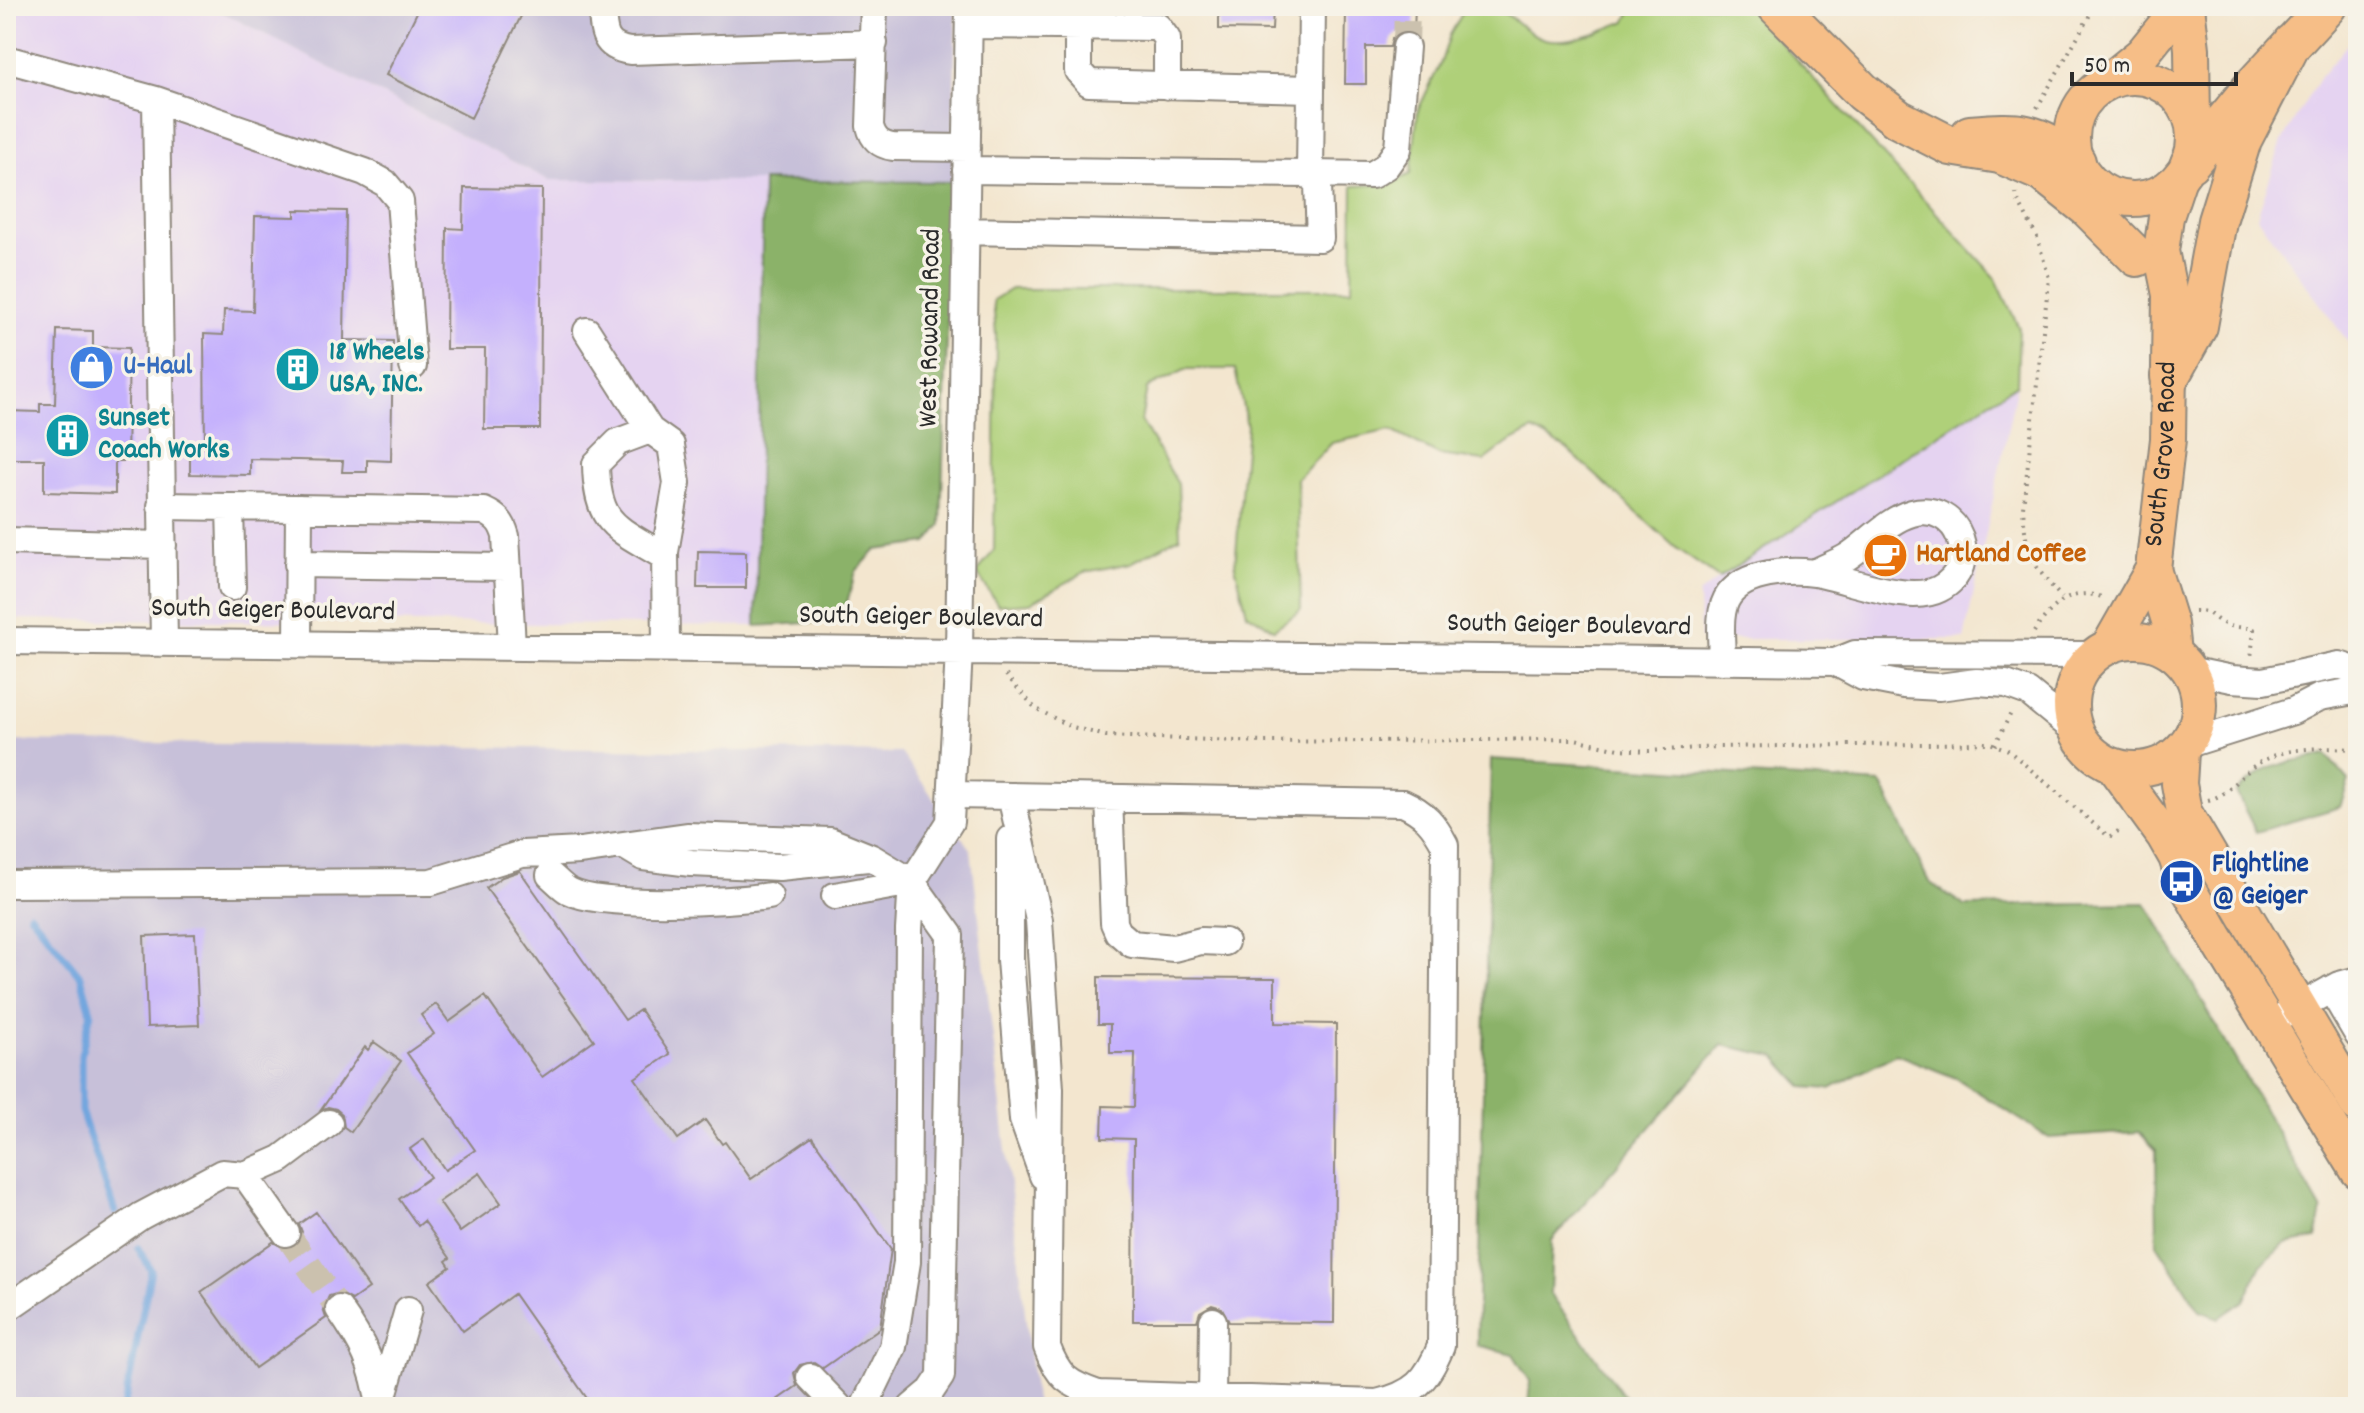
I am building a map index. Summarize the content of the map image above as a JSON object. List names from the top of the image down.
{
  "streets": {
    "main road": ["South Grove Road"],
    "street": ["West Rowand Road", "South Geiger Boulevard"]
  },
  "crossings": [
    ["West Rowand Road", "South Geiger Boulevard"],
    ["South Grove Road", "South Geiger Boulevard"]
  ],
  "places": {
    "shop": ["U-Haul"],
    "building": ["18 Wheels USA, INC.", "Sunset Coach Works"],
    "cafe": ["Hartland Coffee"],
    "bus stop": ["Flightline @ Geiger"]
  },
  "scale_bar": "50 m"
}
